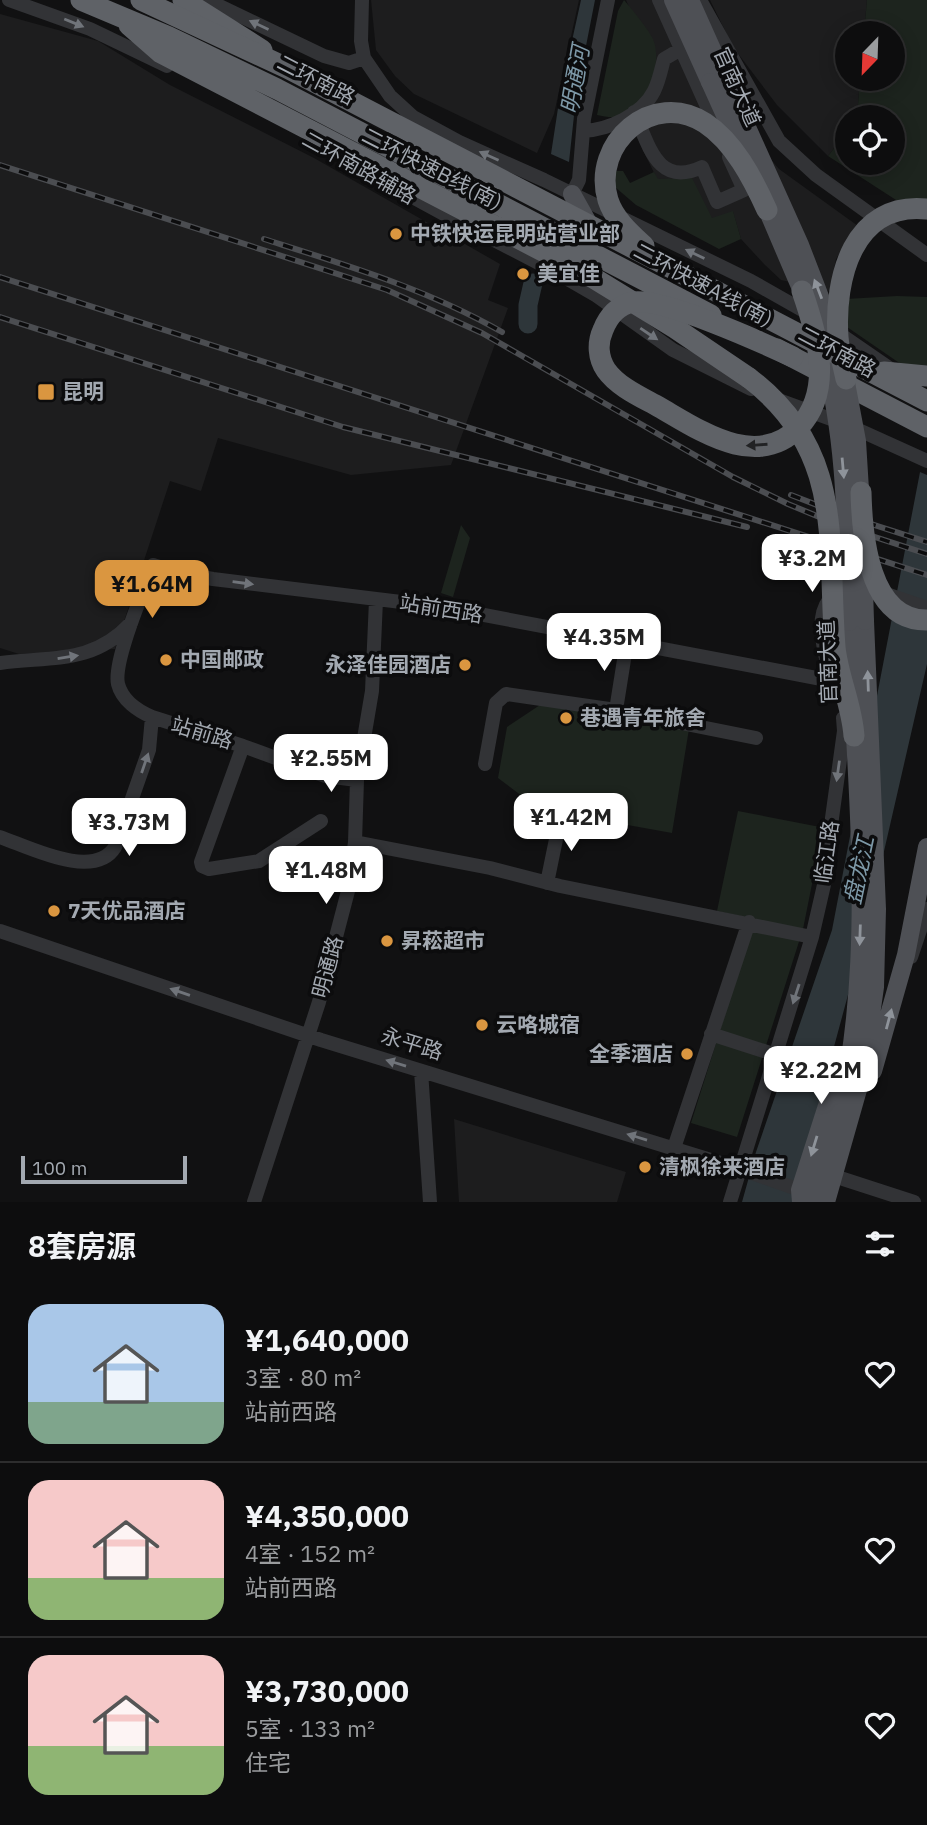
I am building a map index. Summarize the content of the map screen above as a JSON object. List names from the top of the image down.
{
  "streets": {
    "highway": ["二环快速B线(南)", "二环快速A线(南)"],
    "main road": ["二环南路", "官南大道"],
    "street": [
      "二环南路辅路",
      "站前西路",
      "站前路",
      "临江路",
      "明通路",
      "永平路"
    ]
  },
  "crossings": [
    ["二环南路", "二环快速B线(南)"],
    ["二环南路", "二环快速A线(南)"],
    ["官南大道", "二环快速B线(南)"],
    ["站前西路", "站前路"],
    ["站前西路", "临江路"],
    ["站前西路", "明通路"],
    ["站前路", "明通路"],
    ["临江路", "永平路"],
    ["明通路", "永平路"]
  ],
  "one_way": ["永平路"],
  "water": ["明通河", "盘龙江"],
  "places": {
    "other": [
      "中铁快运昆明站营业部",
      "美宜佳",
      "中国邮政",
      "永泽佳园酒店",
      "巷遇青年旅舍",
      "7天优品酒店",
      "昇菘超市",
      "云咯城宿",
      "全季酒店",
      "清枫徐来酒店"
    ],
    "transit": ["昆明"]
  },
  "scale_bar": "100 m",
  "north": "bottom left",
  "page": {
    "price": [
      "¥3.2M",
      "¥1.64M",
      "¥4.35M",
      "¥2.55M",
      "¥1.42M",
      "¥3.73M",
      "¥1.48M",
      "¥2.22M"
    ],
    "scale": "100 m",
    "heading": "8套房源",
    "list": [
      {
        "name": "¥1,640,000",
        "note": "3室 · 80 m² · 站前西路"
      },
      {
        "name": "¥4,350,000",
        "note": "4室 · 152 m² · 站前西路"
      },
      {
        "name": "¥3,730,000",
        "note": "5室 · 133 m² · 住宅"
      }
    ]
  }
}
